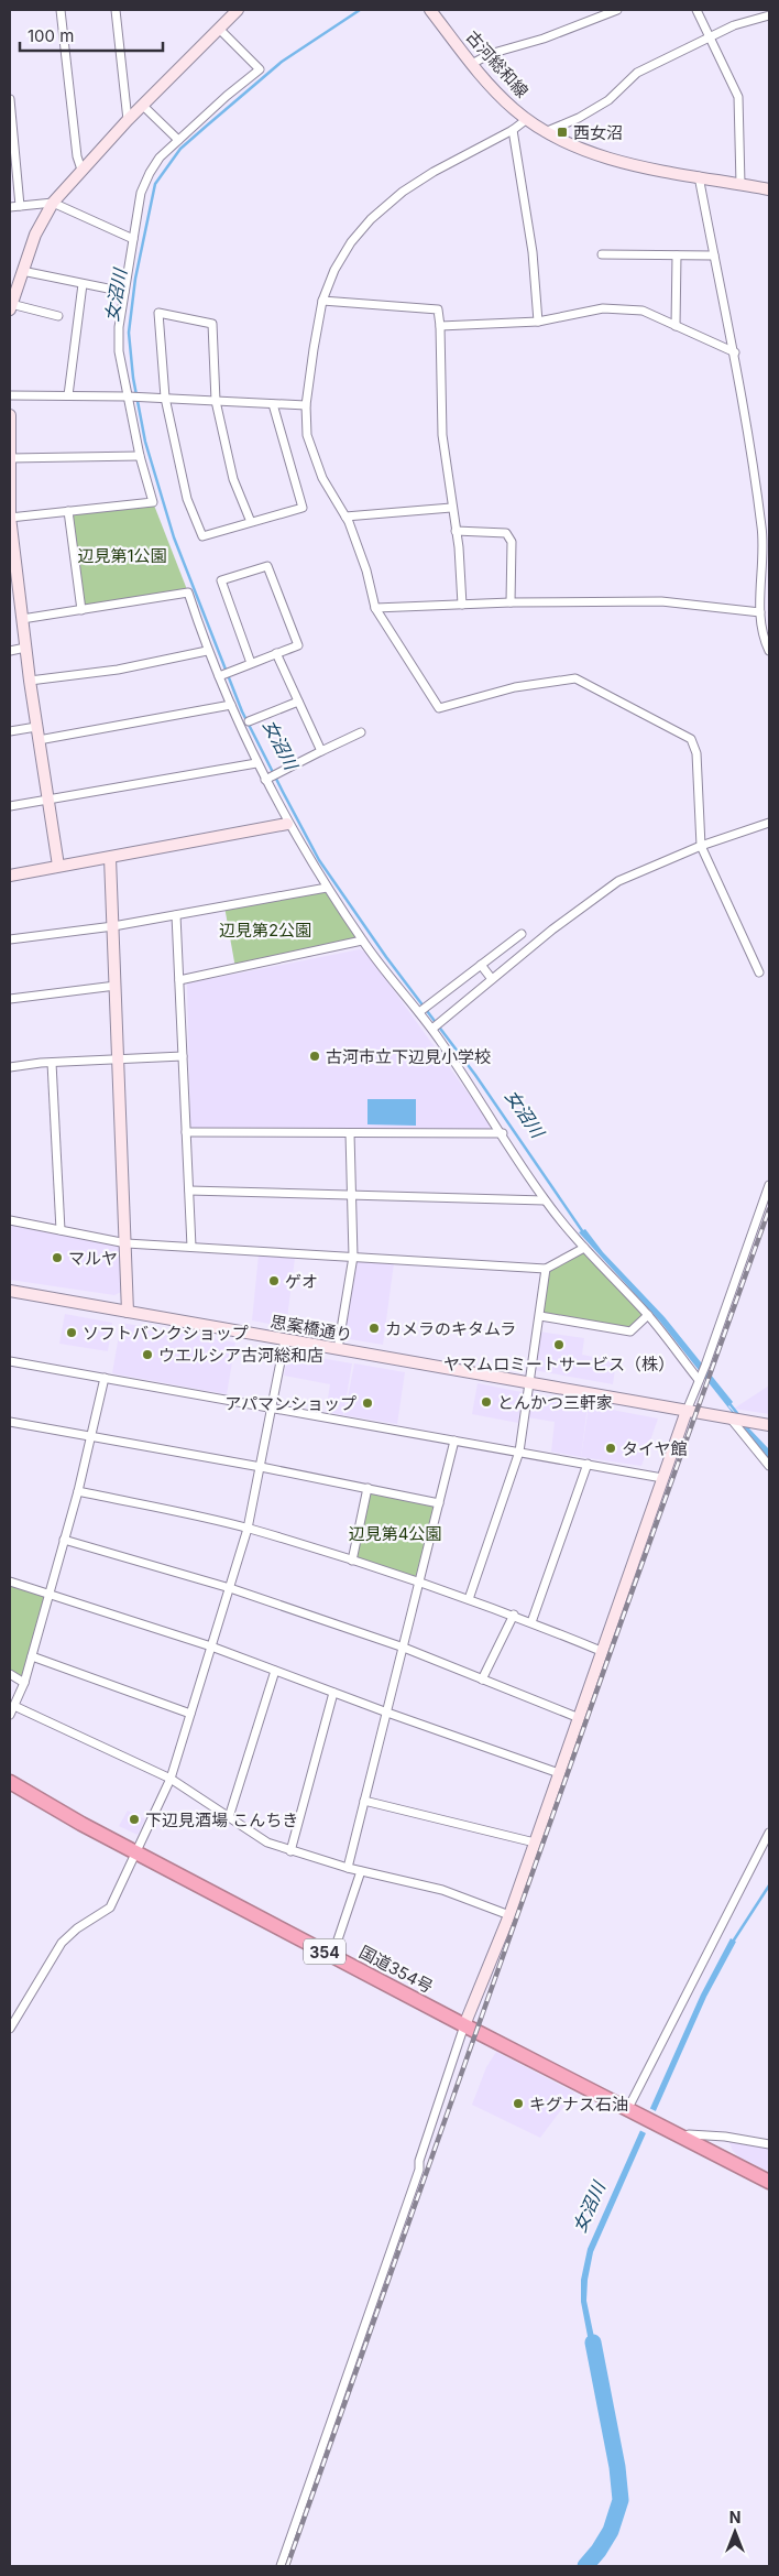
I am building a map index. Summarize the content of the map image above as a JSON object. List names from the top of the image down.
{
  "streets": {
    "highway": ["354", "国道354号"],
    "street": ["古河総和線", "思案橋通り"]
  },
  "water": ["女沼川"],
  "parks": ["辺見第1公園", "辺見第2公園", "辺見第4公園"],
  "places": {
    "transit": ["西女沼"],
    "other": [
      "古河市立下辺見小学校",
      "マルヤ",
      "ゲオ",
      "カメラのキタムラ",
      "ソフトバンクショップ",
      "ヤマムロミートサービス（株）",
      "ウエルシア古河総和店",
      "とんかつ三軒家",
      "アパマンショップ",
      "タイヤ館",
      "下辺見酒場 こんちき",
      "キグナス石油"
    ]
  },
  "scale_bar": "100 m",
  "north": "top"
}
